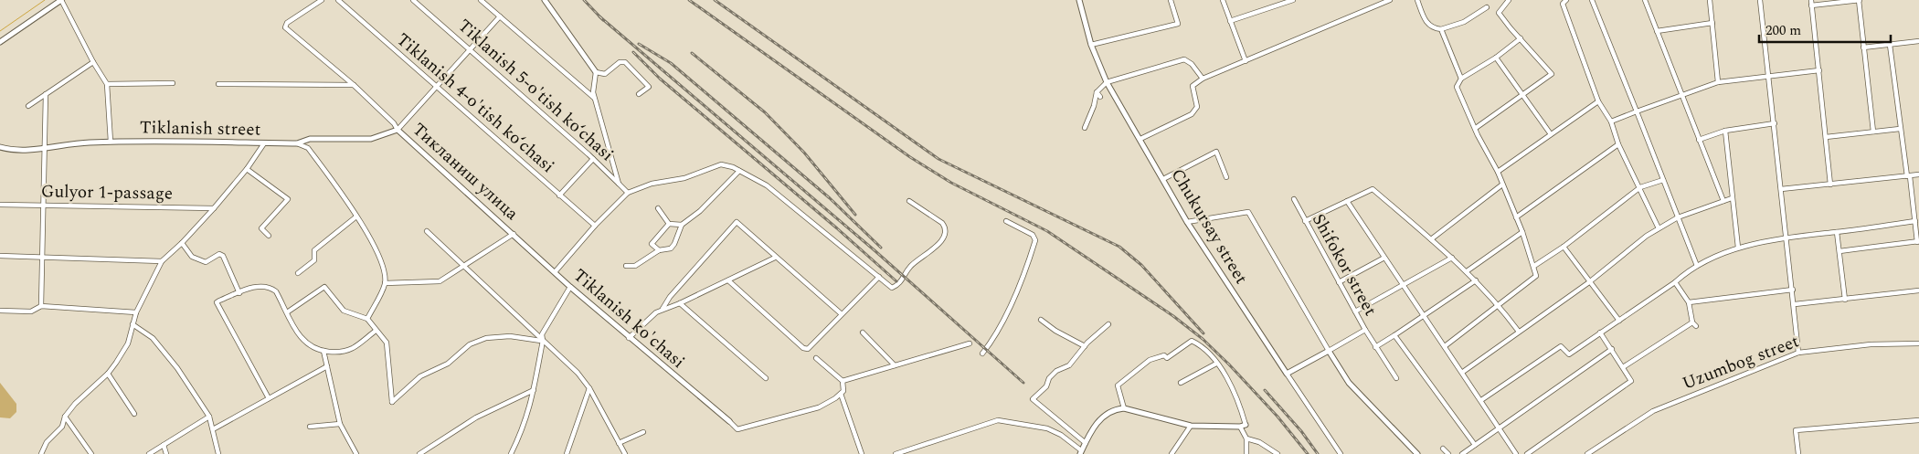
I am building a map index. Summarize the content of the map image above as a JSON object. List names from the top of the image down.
{
  "streets": {
    "street": [
      "Tiklanish 5-o'tish ko‘chasi",
      "Tiklanish 4-o'tish ko‘chasi",
      "Tiklanish street",
      "Тикланиш улица",
      "Gulyor 1-passage",
      "Chukursay street",
      "Shifokor street",
      "Tiklanish ko'chasi",
      "Uzumbog street"
    ]
  },
  "crossings": [
    ["Tiklanish street", "Тикланиш улица"],
    ["Тикланиш улица", "Tiklanish ko'chasi"]
  ],
  "scale_bar": "200 m"
}
